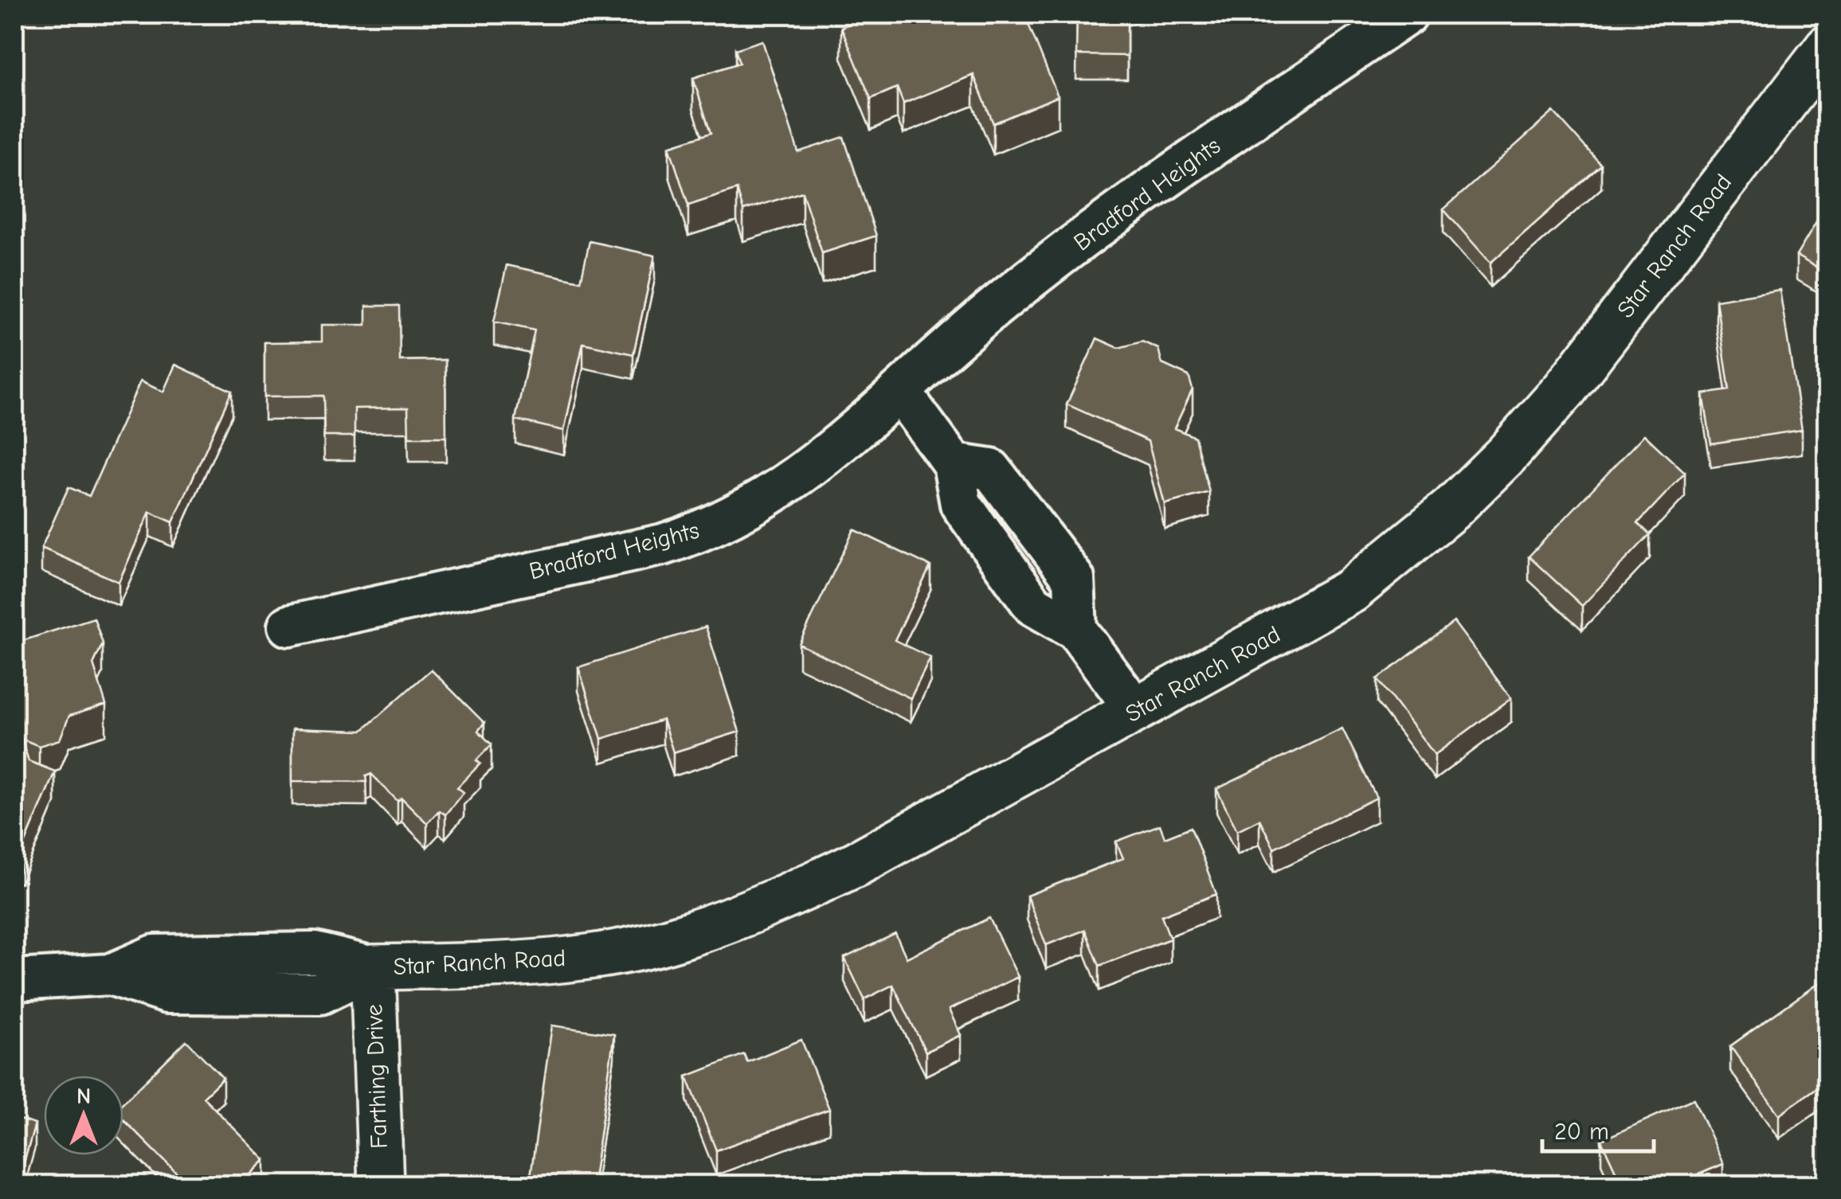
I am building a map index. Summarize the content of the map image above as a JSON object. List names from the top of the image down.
{
  "streets": {
    "street": ["Bradford Heights", "Star Ranch Road", "Farthing Drive"]
  },
  "crossings": [
    ["Star Ranch Road", "Farthing Drive"]
  ],
  "scale_bar": "20 m",
  "north": "top"
}
